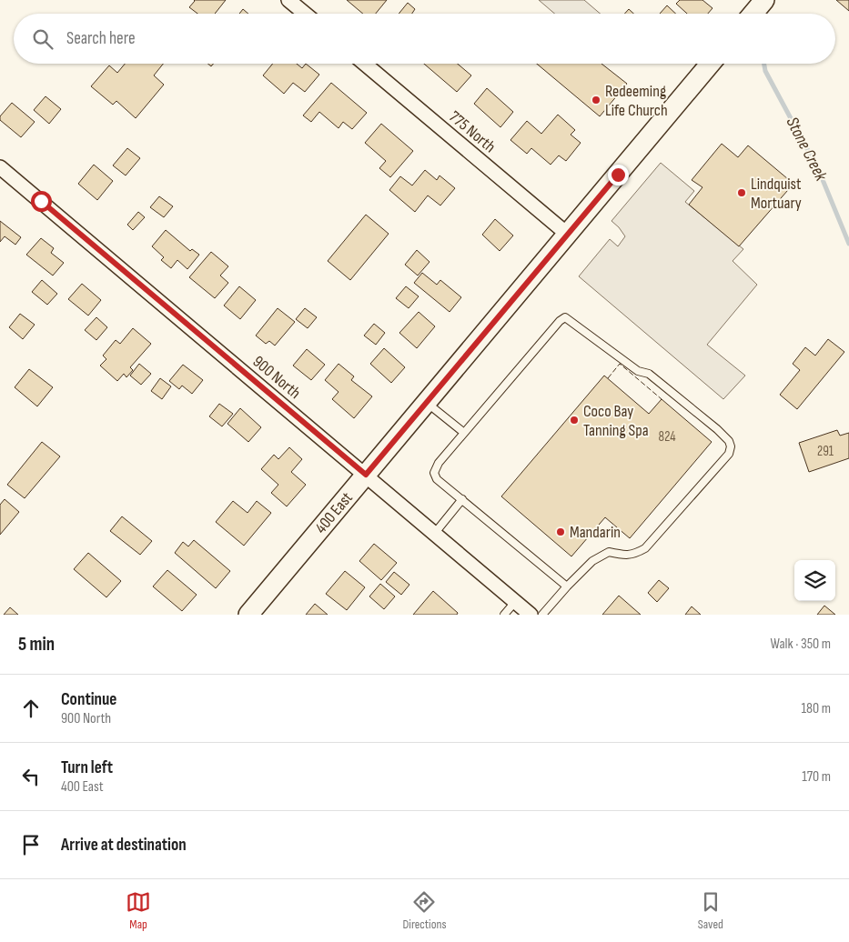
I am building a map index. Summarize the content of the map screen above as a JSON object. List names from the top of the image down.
{
  "streets": {
    "main road": ["400 East"],
    "street": ["775 North", "900 North"]
  },
  "crossings": [
    ["775 North", "400 East"],
    ["900 North", "400 East"]
  ],
  "water": ["Stone Creek"],
  "places": [
    "Redeeming Life Church",
    "Lindquist Mortuary",
    "Coco Bay Tanning Spa",
    "Mandarin"
  ],
  "house_numbers": ["824", "291"],
  "page": {
    "search": "Search here",
    "heading": ["5 min", "Walk · 350 m"],
    "list": [
      ["Continue", "900 North", "180 m"],
      ["Turn left", "400 East", "170 m"],
      "Arrive at destination"
    ],
    "nav": ["Map", "Directions", "Saved"]
  }
}
